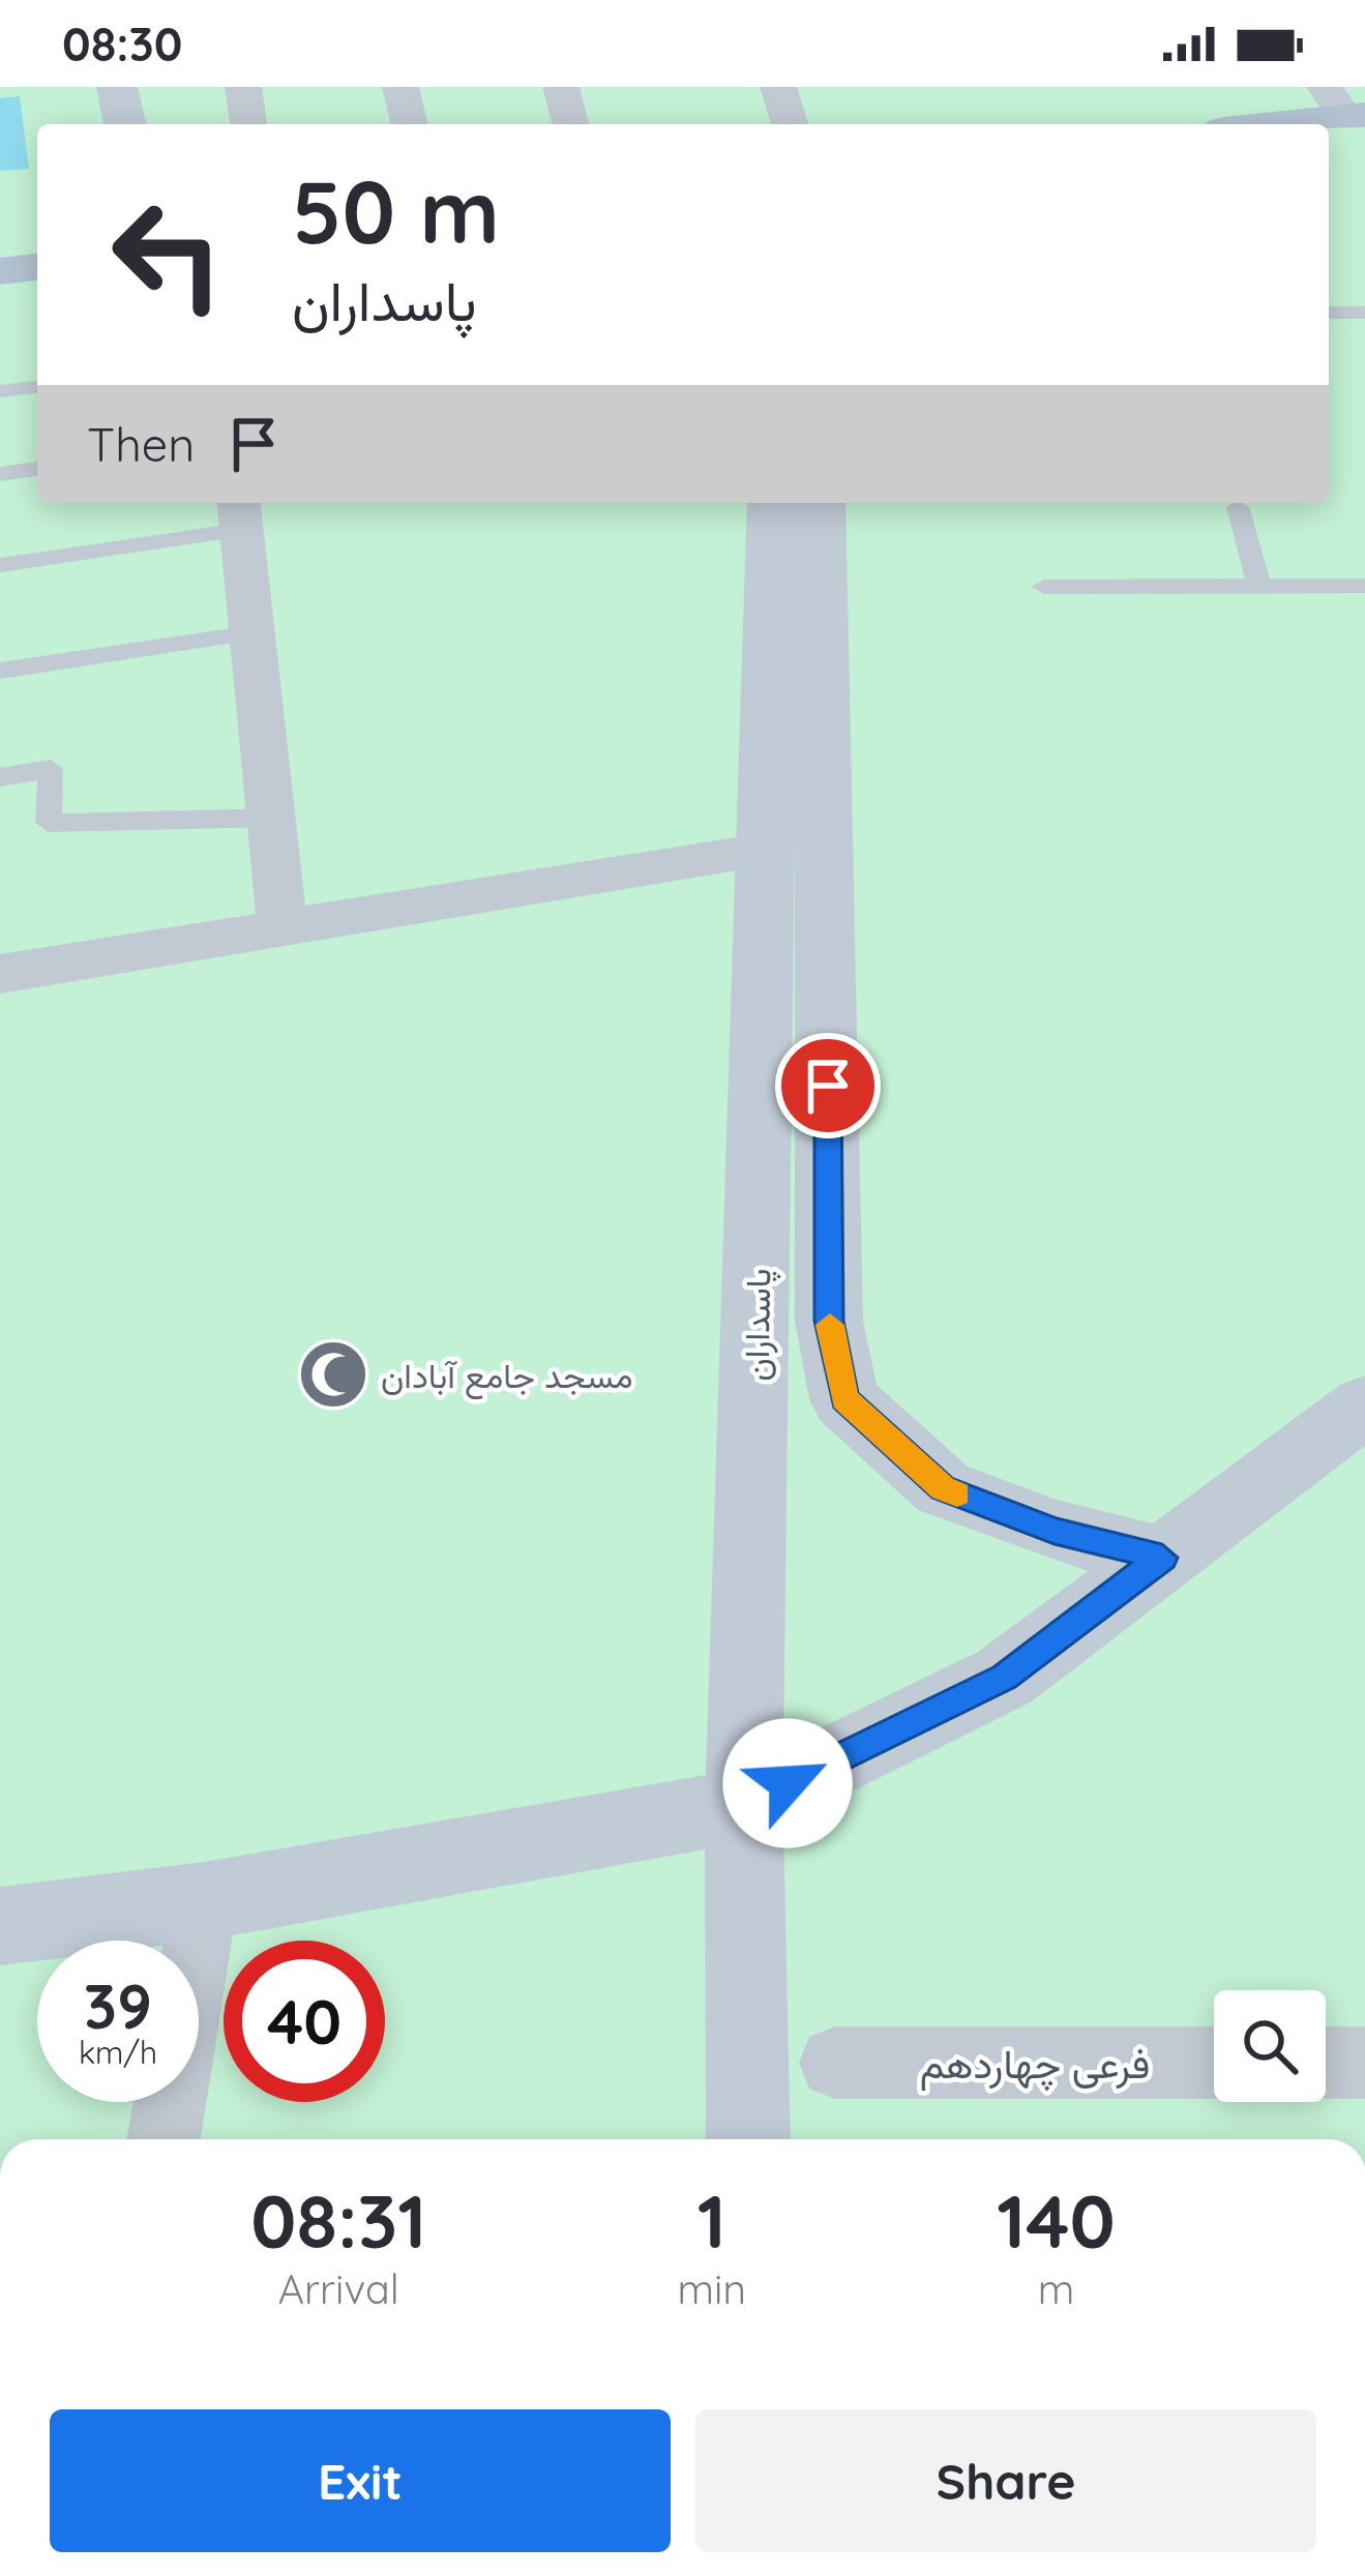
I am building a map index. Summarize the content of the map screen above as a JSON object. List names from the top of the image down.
{
  "streets": {
    "street": ["پاسداران", "فرعی چهاردهم"]
  },
  "places": {
    "mosque": ["مسجد جامع آبادان"]
  },
  "page": {
    "status": "08:30",
    "turn": ["50 m", "پاسداران"],
    "then": "Then",
    "speed": "39 km/h",
    "limit": "40",
    "eta": [
      "08:31",
      "Arrival",
      "1",
      "min",
      "140",
      "m"
    ],
    "buttons": ["Exit", "Share"]
  }
}
